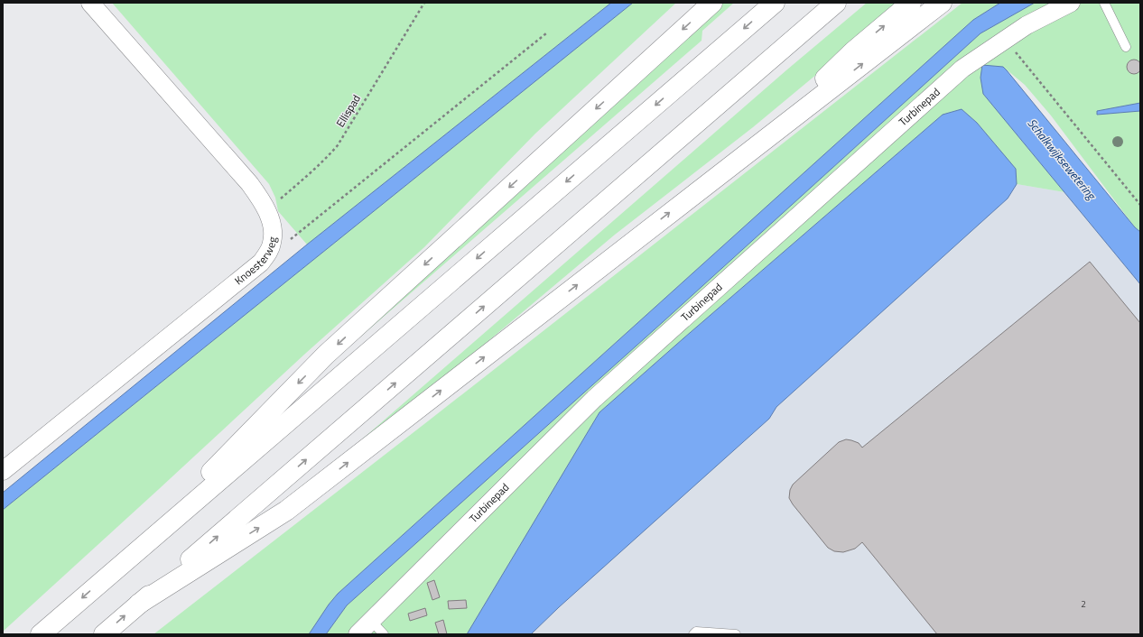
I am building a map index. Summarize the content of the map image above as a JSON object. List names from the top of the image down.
{
  "streets": {
    "street": ["Turbinepad", "Knoesterweg"],
    "path": ["Ellispad"]
  },
  "crossings": [
    ["Ellispad", "Knoesterweg"]
  ],
  "water": ["Schalkwijksewetering"],
  "house_numbers": ["2"]
}
